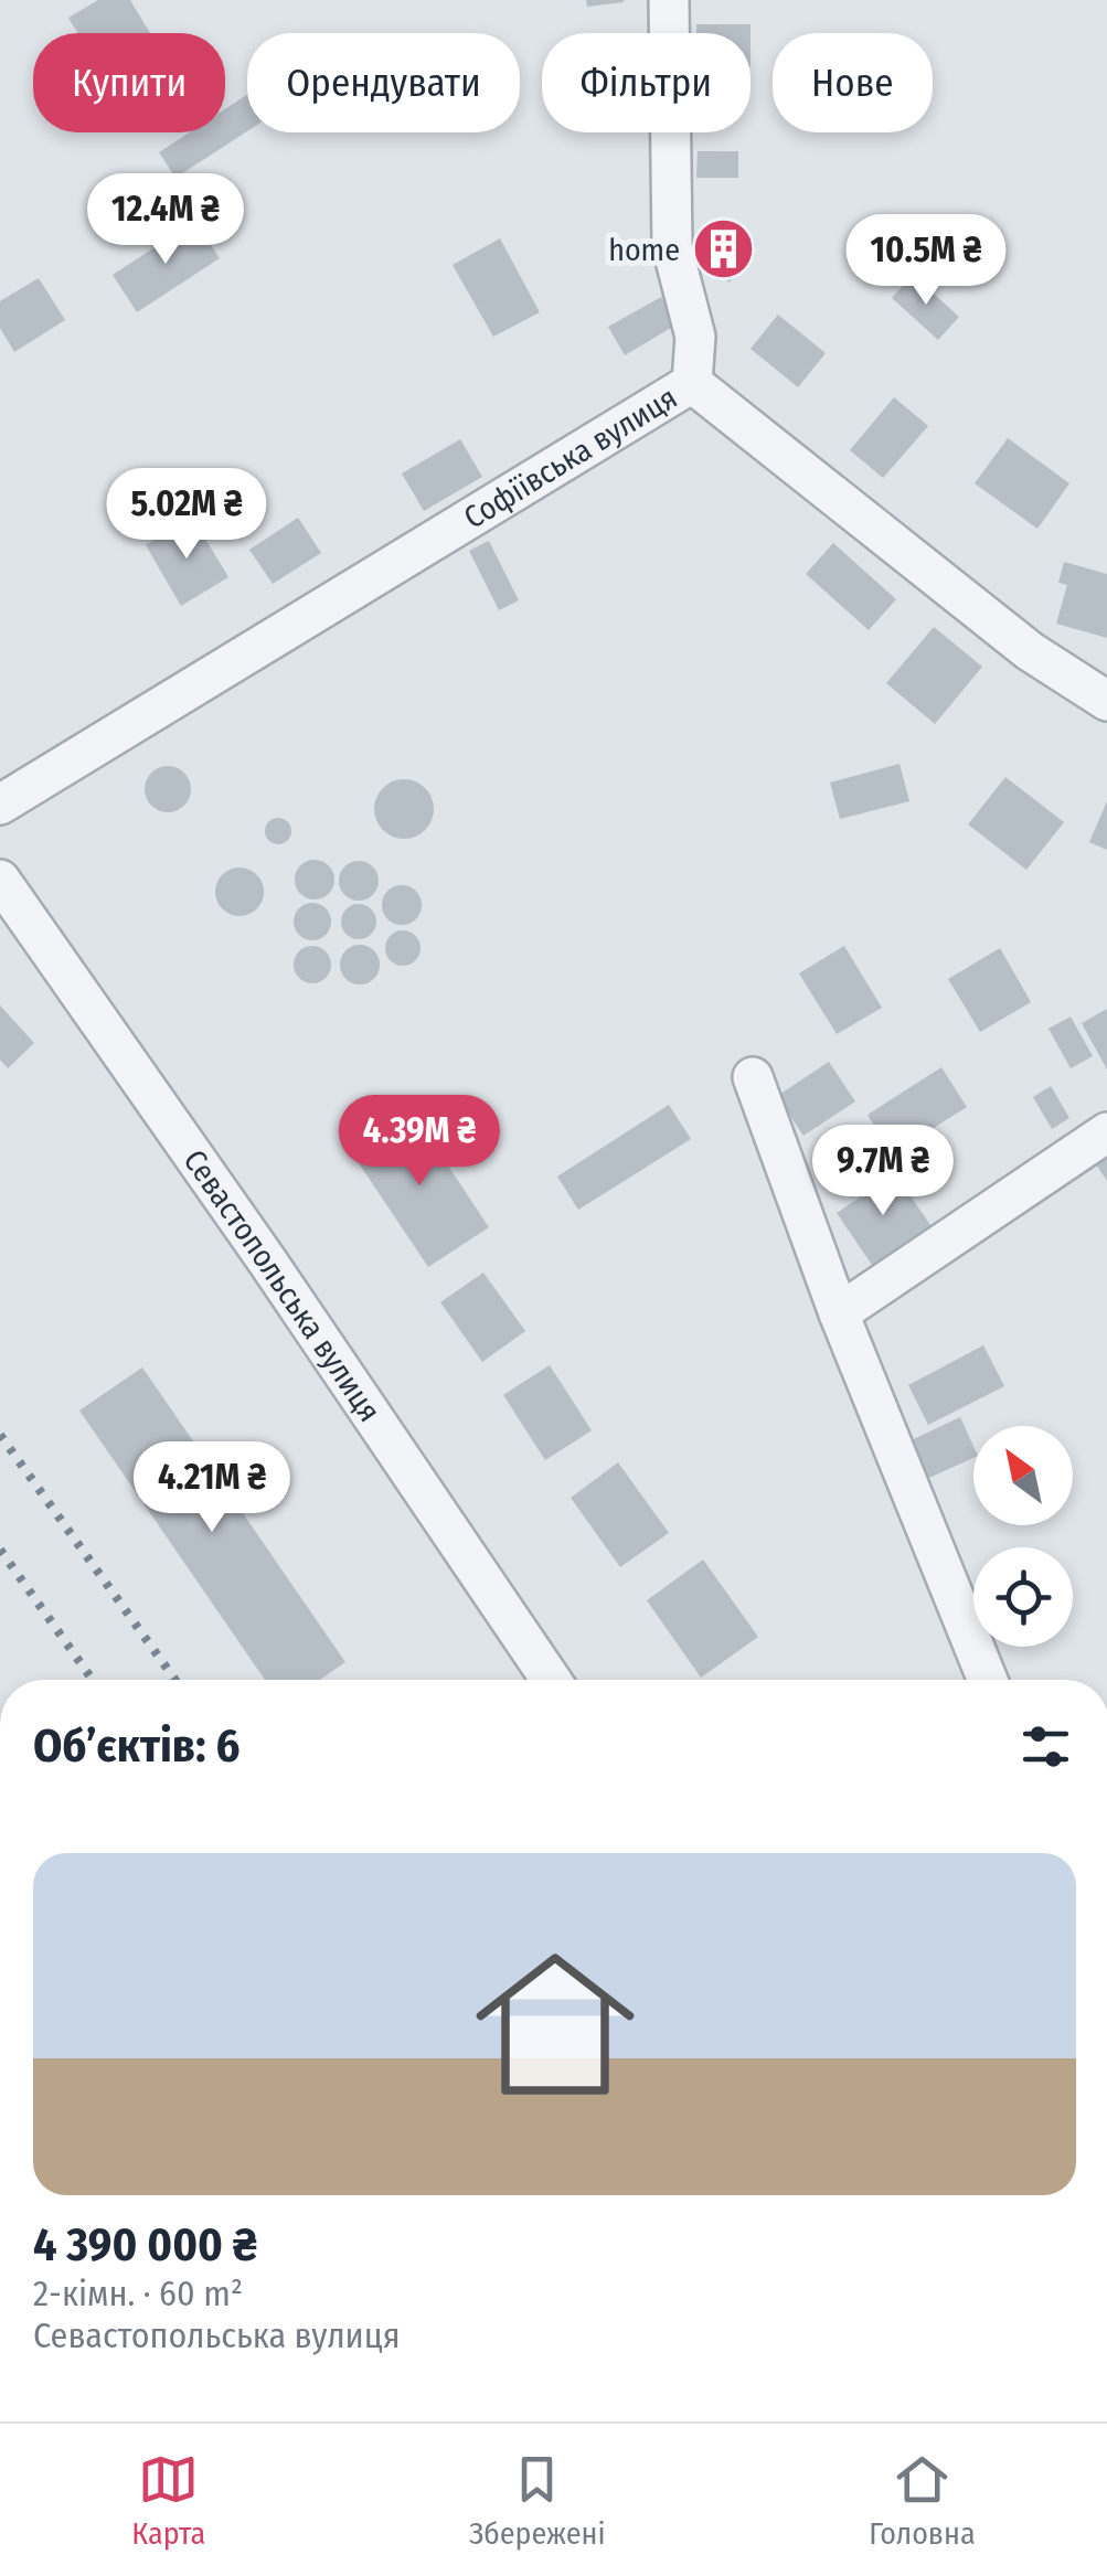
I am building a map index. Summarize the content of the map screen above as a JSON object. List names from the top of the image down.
{
  "streets": {
    "street": ["Софіївська вулиця", "Севастопольська вулиця"]
  },
  "places": {
    "building": ["home"]
  },
  "north": "top left",
  "page": {
    "chip": [
      "Купити",
      "Орендувати",
      "Фільтри",
      "Нове"
    ],
    "price": [
      "12.4M ₴",
      "10.5M ₴",
      "5.02M ₴",
      "4.39M ₴",
      "9.7M ₴",
      "4.21M ₴"
    ],
    "heading": "Об’єктів: 6",
    "list": [
      {
        "name": "4 390 000 ₴",
        "note": "2-кімн. · 60 m² · Севастопольська вулиця"
      }
    ],
    "tabs": ["Карта", "Збережені", "Головна"]
  }
}
